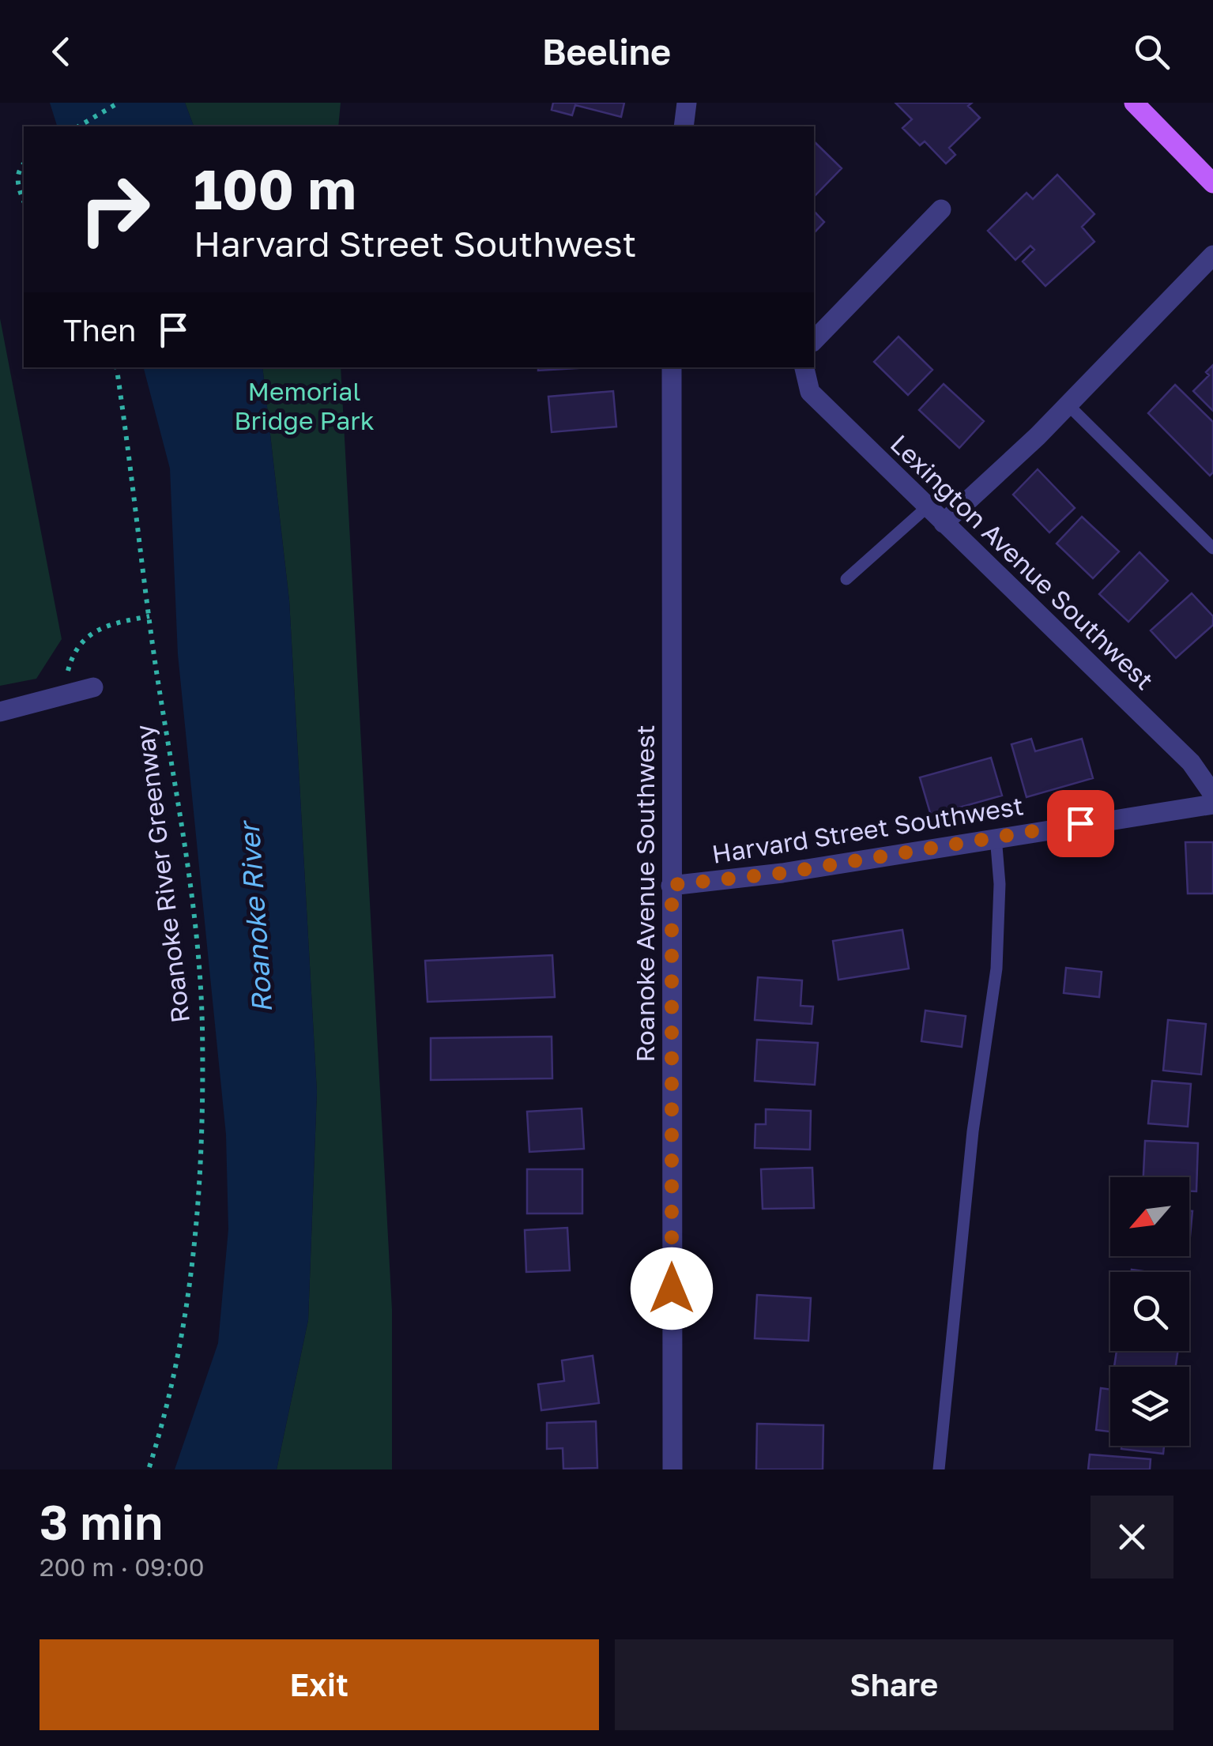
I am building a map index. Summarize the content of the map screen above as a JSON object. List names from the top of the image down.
{
  "streets": {
    "street": ["Lexington Avenue Southwest", "Harvard Street Southwest", "Roanoke Avenue Southwest"],
    "path": ["Roanoke River Greenway"]
  },
  "crossings": [
    ["Harvard Street Southwest", "Roanoke Avenue Southwest"]
  ],
  "water": ["Roanoke River"],
  "parks": ["Memorial Bridge Park"],
  "north": "bottom left",
  "page": {
    "header": "Beeline",
    "turn": ["100 m", "Harvard Street Southwest"],
    "then": "Then",
    "heading": ["3 min", "200 m · 09:00"],
    "buttons": ["Exit", "Share"]
  }
}
